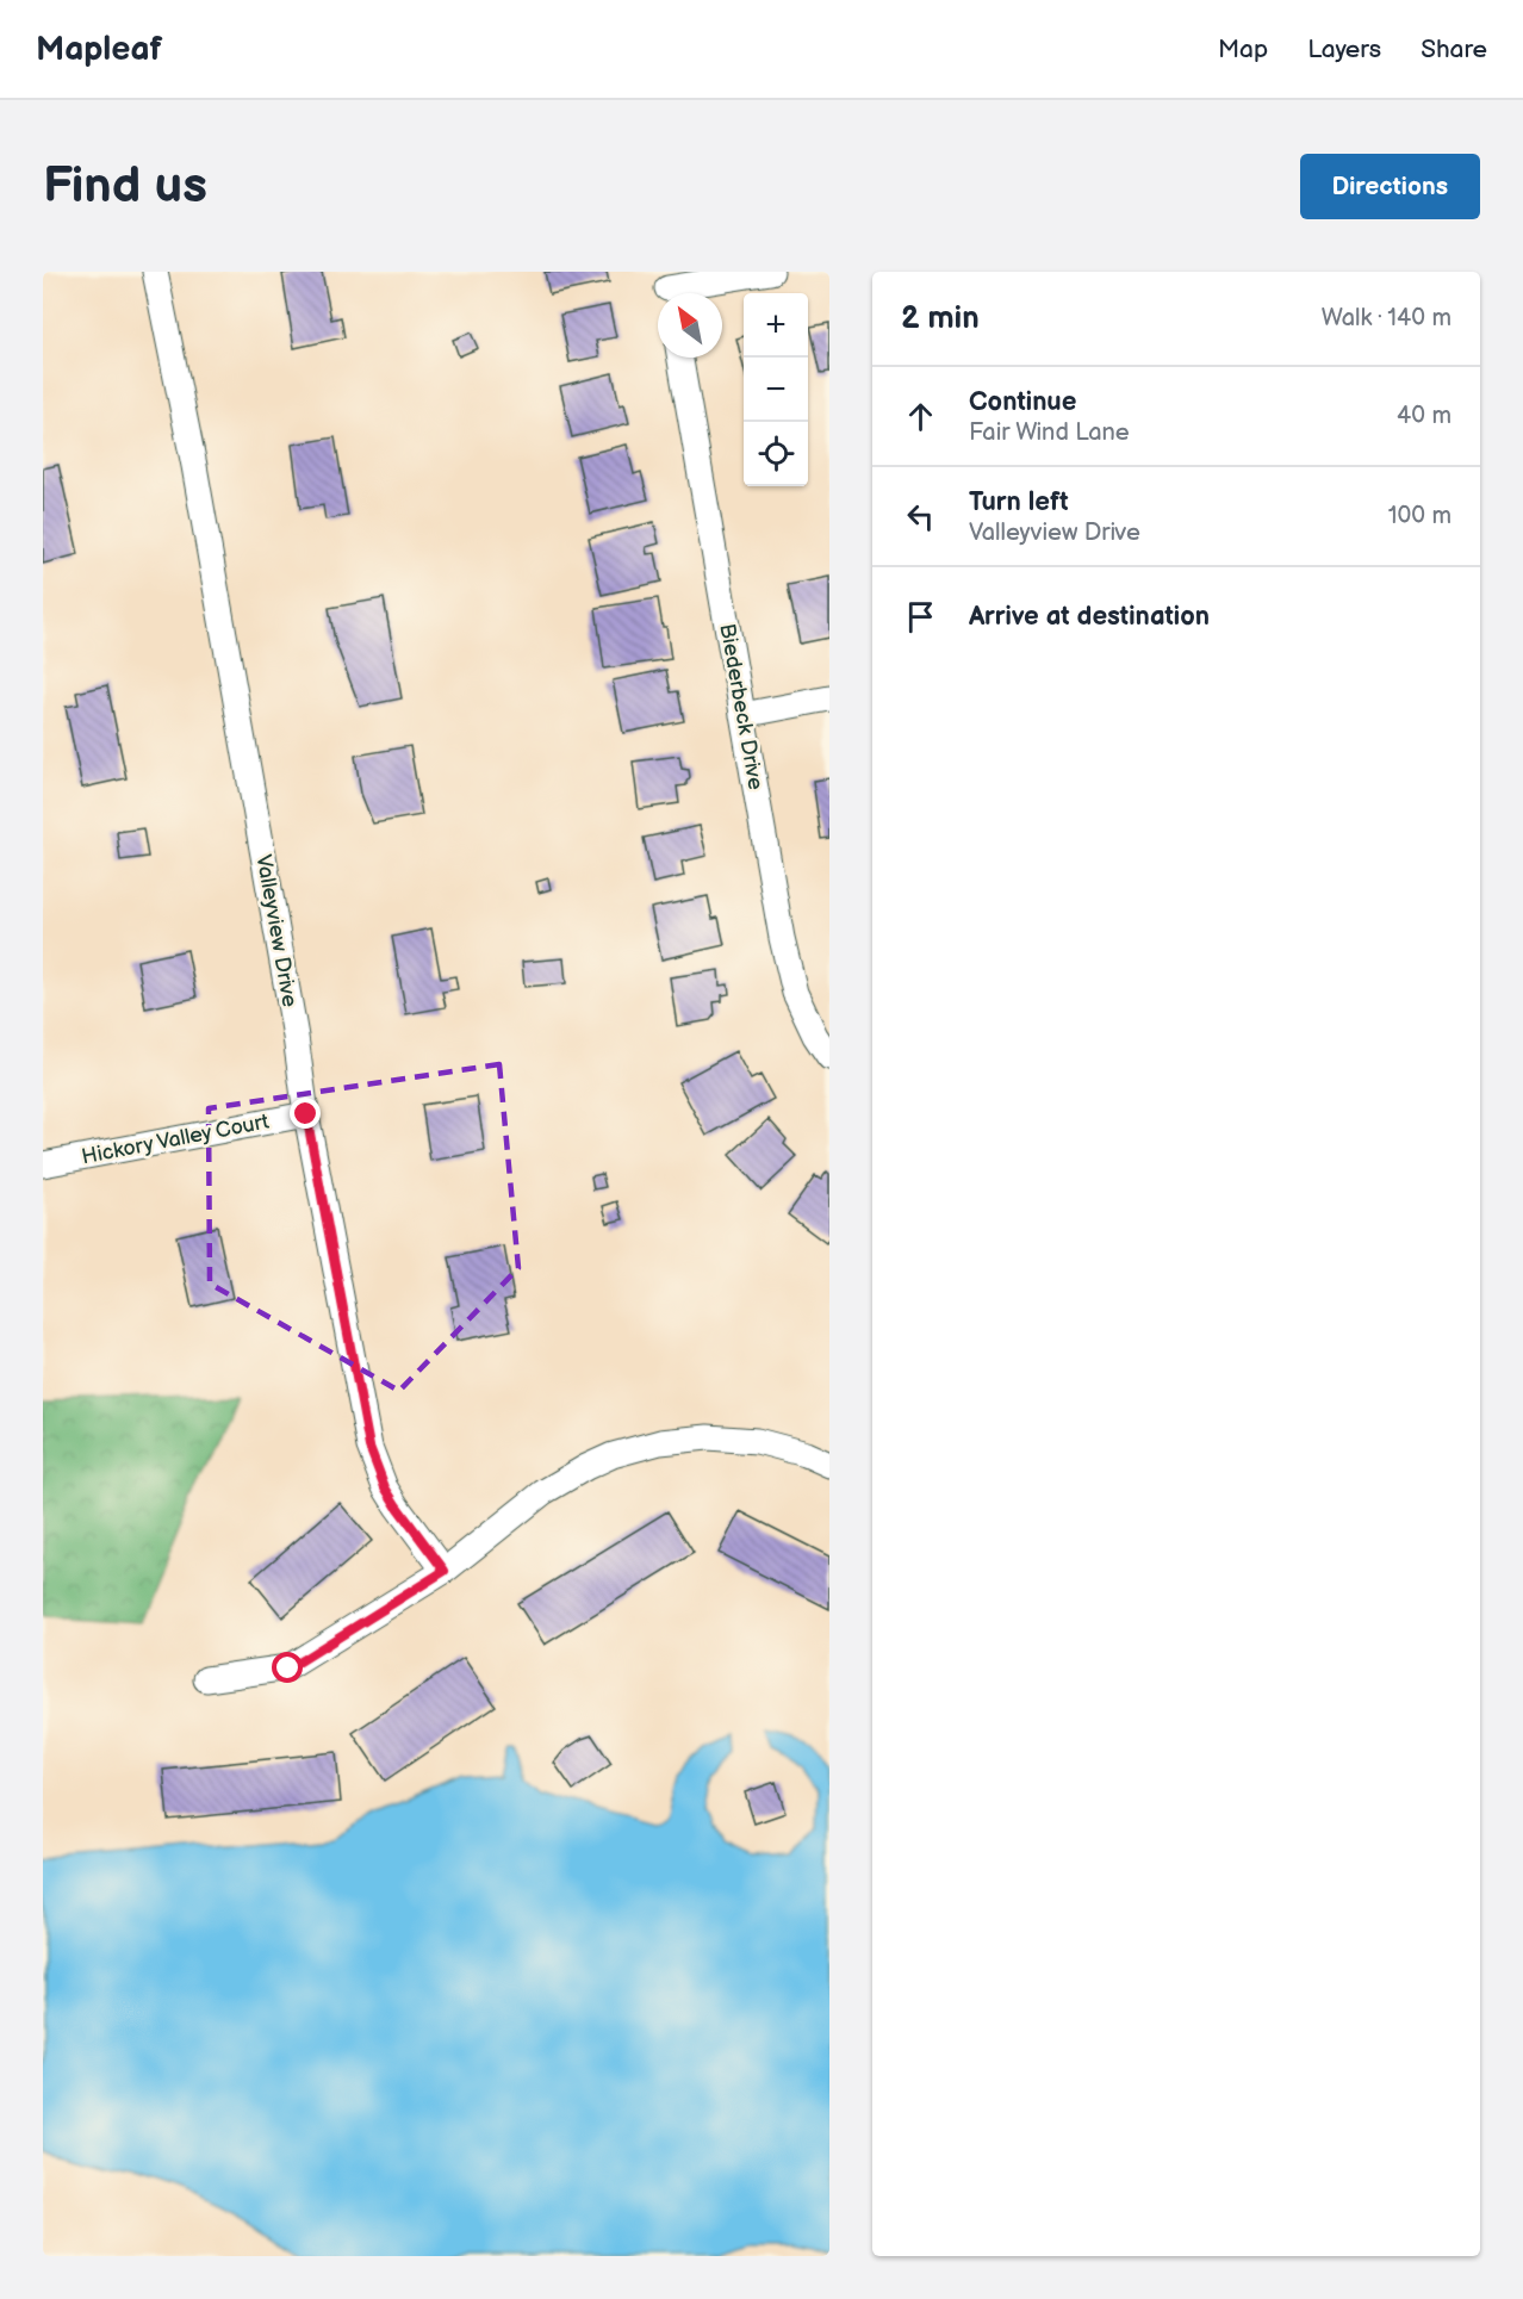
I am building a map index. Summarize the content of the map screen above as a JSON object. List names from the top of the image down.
{
  "streets": {
    "street": ["Biederbeck Drive", "Valleyview Drive", "Hickory Valley Court"]
  },
  "crossings": [
    ["Valleyview Drive", "Hickory Valley Court"]
  ],
  "north": "top left",
  "page": {
    "header": "Mapleaf",
    "nav": ["Map", "Layers", "Share"],
    "buttons": "Directions",
    "title": "Find us",
    "heading": ["2 min", "Walk · 140 m"],
    "map_buttons": ["+", "−"],
    "list": [
      ["Continue", "Fair Wind Lane", "40 m"],
      ["Turn left", "Valleyview Drive", "100 m"],
      "Arrive at destination"
    ]
  }
}
